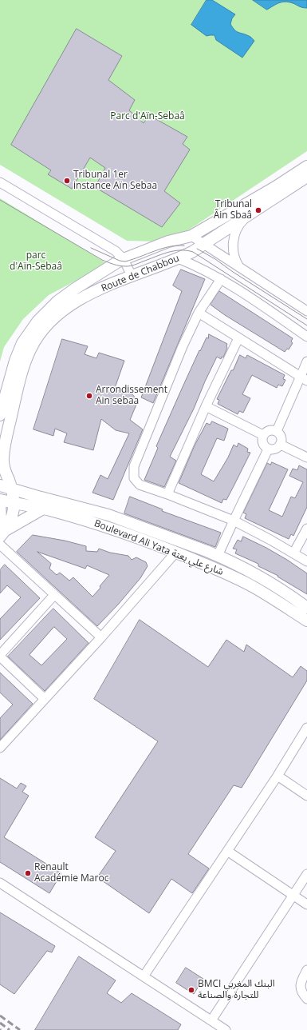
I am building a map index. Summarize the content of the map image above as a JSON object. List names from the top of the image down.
{
  "streets": {
    "street": ["Route de Chabbou", "Boulevard Ali Yata شارع علي يعتة"]
  },
  "crossings": [
    ["Route de Chabbou", "Boulevard Ali Yata شارع علي يعتة"]
  ],
  "parks": ["Parc d'Aïn-Sebaâ", "parc d'Aïn-Sebaâ"],
  "places": [
    "Tribunal 1er instance Aïn Sebaa",
    "Tribunal Âin Sbaâ",
    "Arrondissement Ain sebaa",
    "Renault Académie Maroc",
    "BMCI البنك المغربي للتجارة والصناعة"
  ]
}
